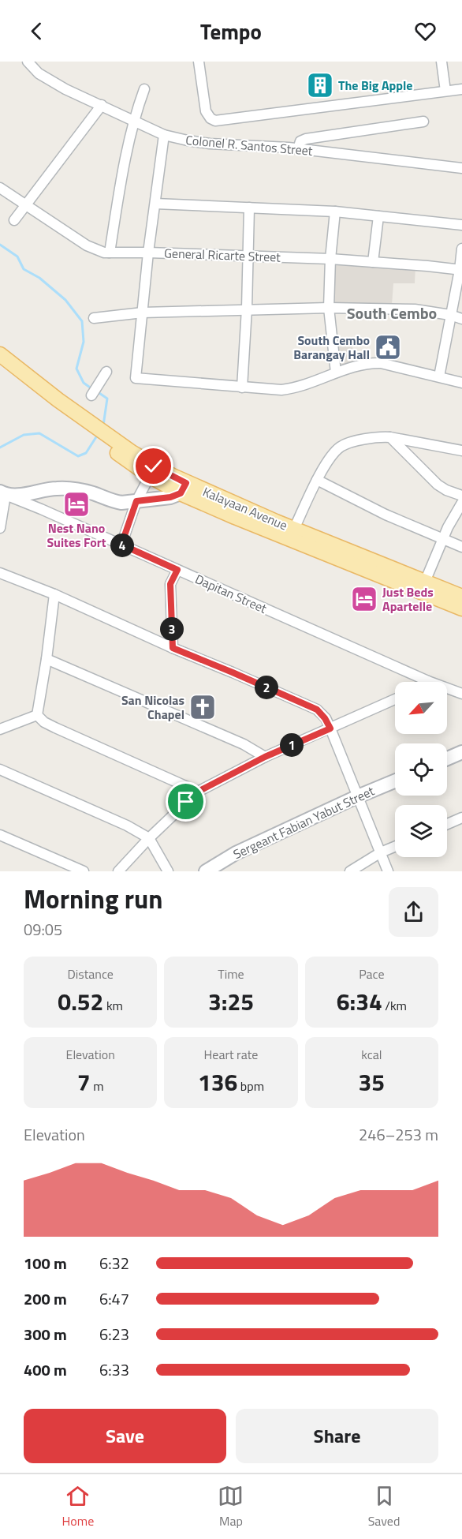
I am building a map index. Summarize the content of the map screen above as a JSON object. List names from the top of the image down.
{
  "streets": {
    "main road": ["Kalayaan Avenue"],
    "street": [
      "Colonel R. Santos Street",
      "General Ricarte Street",
      "Dapitan Street",
      "Sergeant Fabian Yabut Street"
    ]
  },
  "districts": ["South Cembo"],
  "places": {
    "building": ["The Big Apple"],
    "public building": ["South Cembo Barangay Hall"],
    "hotel": ["Nest Nano Suites Fort", "Just Beds Apartelle"],
    "church": ["San Nicolas Chapel"]
  },
  "north": "bottom left",
  "page": {
    "header": "Tempo",
    "pins": [
      "4",
      "3",
      "2",
      "1"
    ],
    "heading": ["Morning run", "09:05"],
    "stats": [
      ["Distance", "0.52 km"],
      ["Time", "3:25"],
      ["Pace", "6:34 /km"],
      ["Elevation", "7 m"],
      ["Heart rate", "136 bpm"],
      ["kcal", "35"]
    ],
    "chart": ["Elevation", "246–253 m"],
    "list": [
      {
        "name": "100 m",
        "note": "6:32"
      },
      {
        "name": "200 m",
        "note": "6:47"
      },
      {
        "name": "300 m",
        "note": "6:23"
      },
      {
        "name": "400 m",
        "note": "6:33"
      }
    ],
    "buttons": ["Save", "Share"],
    "tabs": ["Home", "Map", "Saved"]
  }
}
